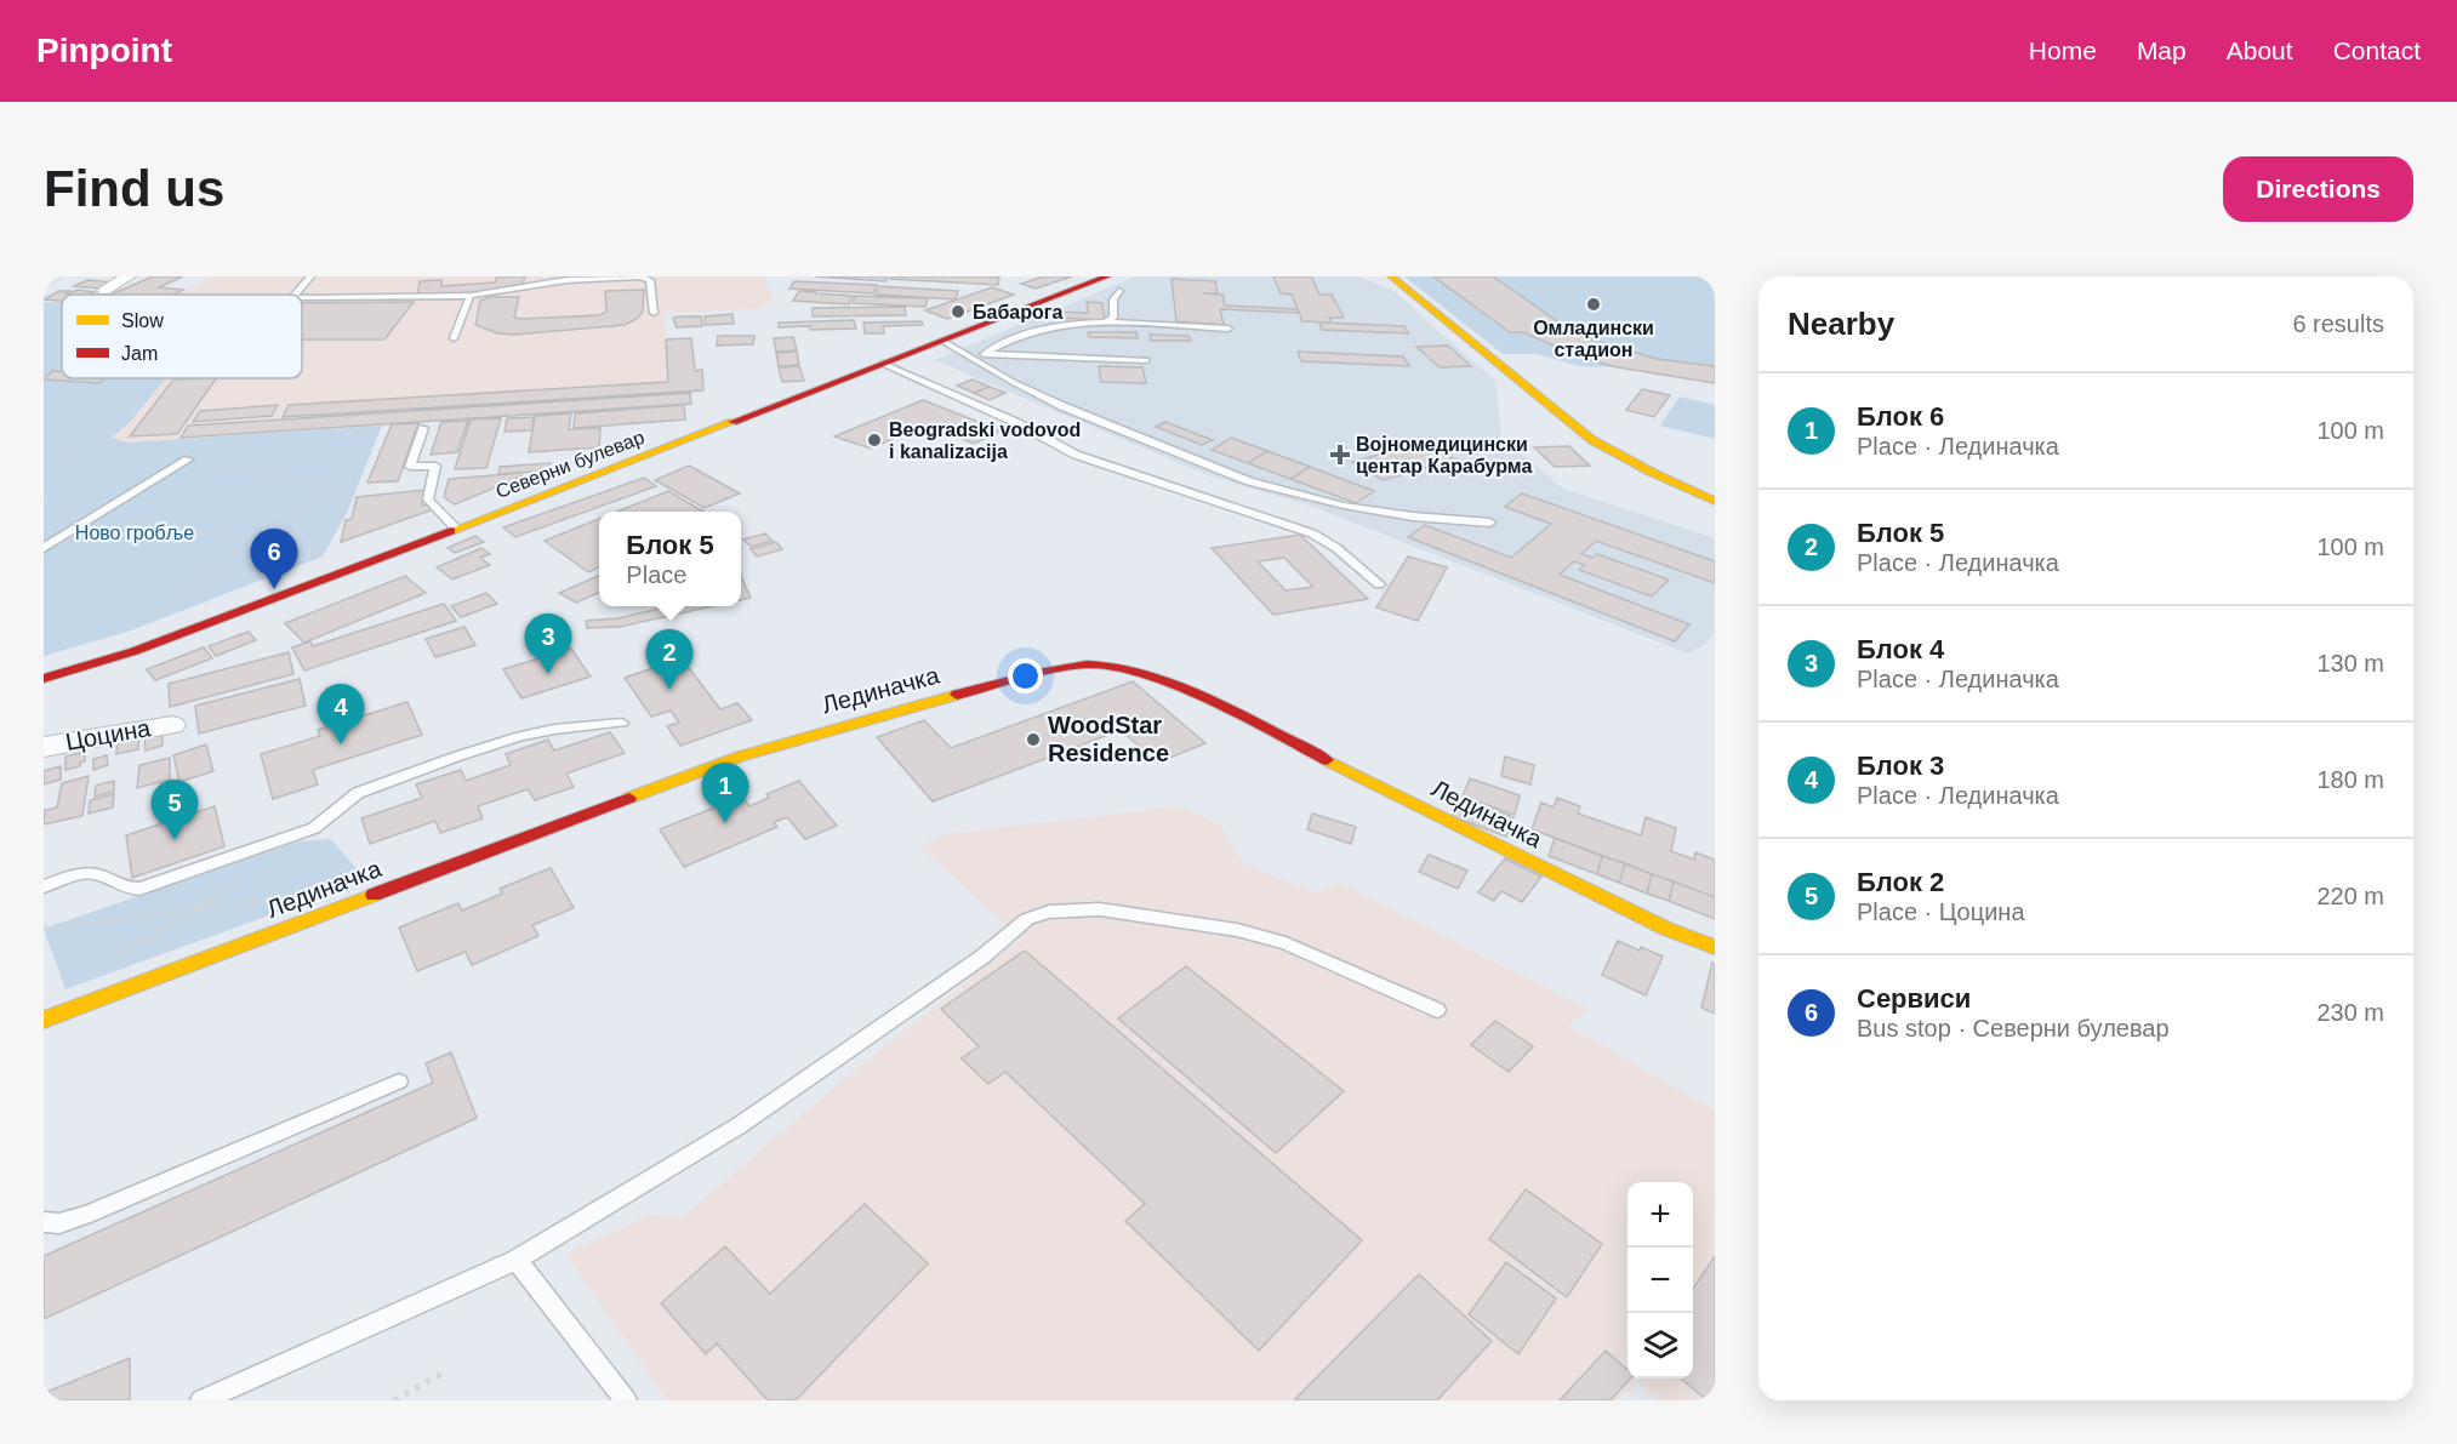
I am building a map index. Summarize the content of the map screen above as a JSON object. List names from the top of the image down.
{
  "streets": {
    "street": ["Северни булевар", "Лединачка", "Цоцина"]
  },
  "parks": ["Ново гробље"],
  "places": {
    "other": [
      "Омладински стадион",
      "Бабарога",
      "Beogradski vodovod i kanalizacija",
      "WoodStar Residence"
    ],
    "health": ["Војномедицински центар Карабурма"]
  },
  "legend": ["Slow", "Jam"],
  "page": {
    "header": "Pinpoint",
    "nav": [
      "Home",
      "Map",
      "About",
      "Contact"
    ],
    "buttons": "Directions",
    "title": "Find us",
    "heading": ["Nearby", "6 results"],
    "list": [
      {
        "mark": "1",
        "name": "Блок 6",
        "note": "Place · Лединачка",
        "value": "100 m"
      },
      {
        "mark": "2",
        "name": "Блок 5",
        "note": "Place · Лединачка",
        "value": "100 m"
      },
      {
        "mark": "3",
        "name": "Блок 4",
        "note": "Place · Лединачка",
        "value": "130 m"
      },
      {
        "mark": "4",
        "name": "Блок 3",
        "note": "Place · Лединачка",
        "value": "180 m"
      },
      {
        "mark": "5",
        "name": "Блок 2",
        "note": "Place · Цоцина",
        "value": "220 m"
      },
      {
        "mark": "6",
        "name": "Сервиси",
        "note": "Bus stop · Северни булевар",
        "value": "230 m"
      }
    ],
    "popup": ["Блок 5", "Place"],
    "pins": [
      "6",
      "3",
      "2",
      "4",
      "1",
      "5"
    ],
    "map_buttons": ["+", "−"]
  }
}
